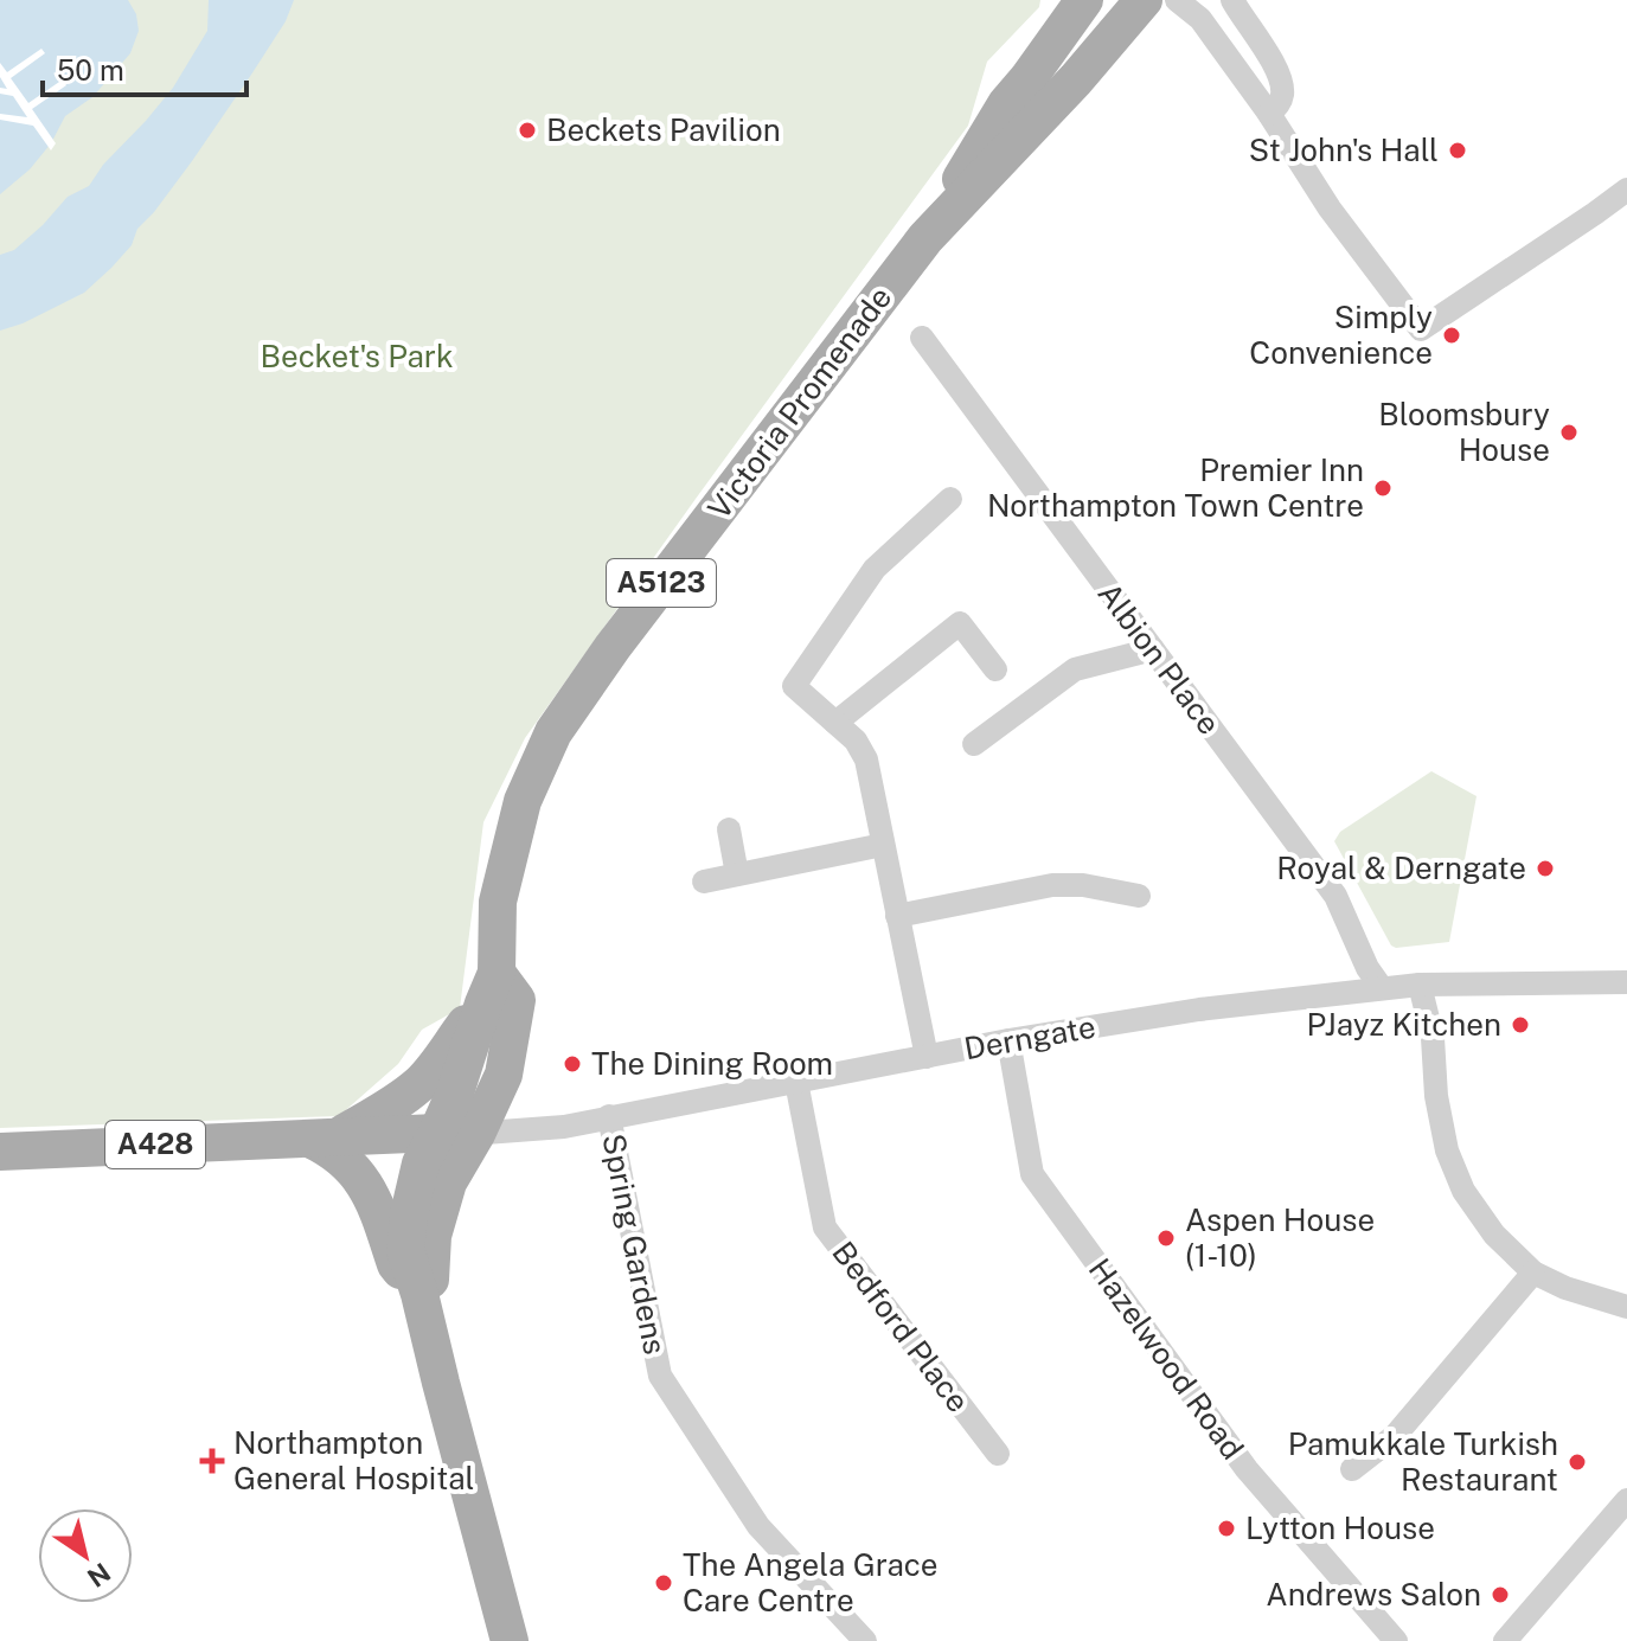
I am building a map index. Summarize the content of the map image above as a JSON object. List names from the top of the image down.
{
  "streets": {
    "main road": ["Victoria Promenade", "A5123", "A428"],
    "street": [
      "Albion Place",
      "Derngate",
      "Spring Gardens",
      "Bedford Place",
      "Hazelwood Road"
    ]
  },
  "crossings": [
    ["Victoria Promenade", "A5123"],
    ["Victoria Promenade", "Derngate"],
    ["Victoria Promenade", "A428"],
    ["A5123", "Derngate"],
    ["A5123", "A428"],
    ["Albion Place", "Derngate"],
    ["Derngate", "A428"],
    ["Derngate", "Spring Gardens"],
    ["Derngate", "Bedford Place"],
    ["Derngate", "Hazelwood Road"]
  ],
  "parks": ["Becket's Park"],
  "places": {
    "other": [
      "Beckets Pavilion",
      "St John's Hall",
      "Simply Convenience",
      "Bloomsbury House",
      "Premier Inn Northampton Town Centre",
      "Royal & Derngate",
      "PJayz Kitchen",
      "The Dining Room",
      "Aspen House (1-10)",
      "Pamukkale Turkish Restaurant",
      "Lytton House",
      "The Angela Grace Care Centre",
      "Andrews Salon"
    ],
    "health": ["Northampton General Hospital"]
  },
  "scale_bar": "50 m",
  "north": "bottom right"
}
